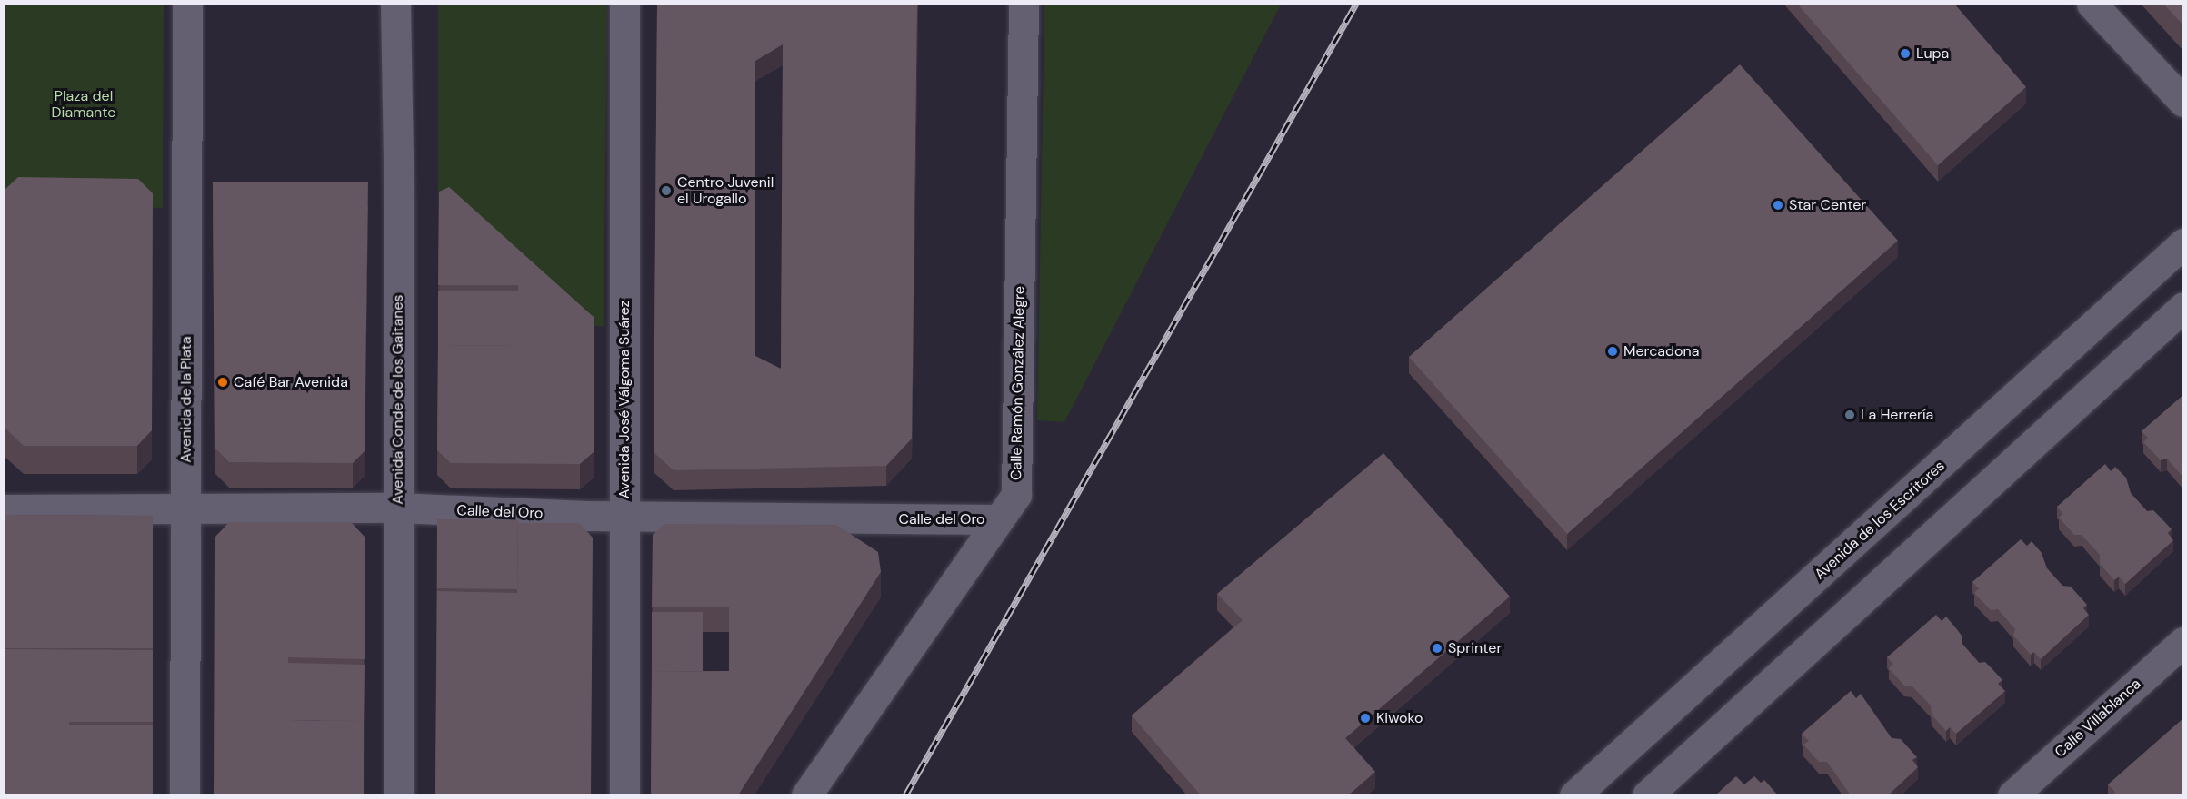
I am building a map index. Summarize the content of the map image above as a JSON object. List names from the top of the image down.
{
  "streets": {
    "street": [
      "Calle Ramón González Alegre",
      "Avenida de la Plata",
      "Avenida Conde de los Gaitanes",
      "Avenida José Válgoma Suárez",
      "Calle del Oro",
      "Avenida de los Escritores",
      "Calle Villablanca"
    ]
  },
  "crossings": [
    ["Calle Ramón González Alegre", "Calle del Oro"],
    ["Avenida de la Plata", "Calle del Oro"],
    ["Avenida Conde de los Gaitanes", "Calle del Oro"],
    ["Avenida José Válgoma Suárez", "Calle del Oro"]
  ],
  "parks": ["Plaza del Diamante"],
  "places": [
    "Lupa",
    "Centro Juvenil el Urogallo",
    "Star Center",
    "Mercadona",
    "Café Bar Avenida",
    "La Herrería",
    "Sprinter",
    "Kiwoko"
  ]
}
